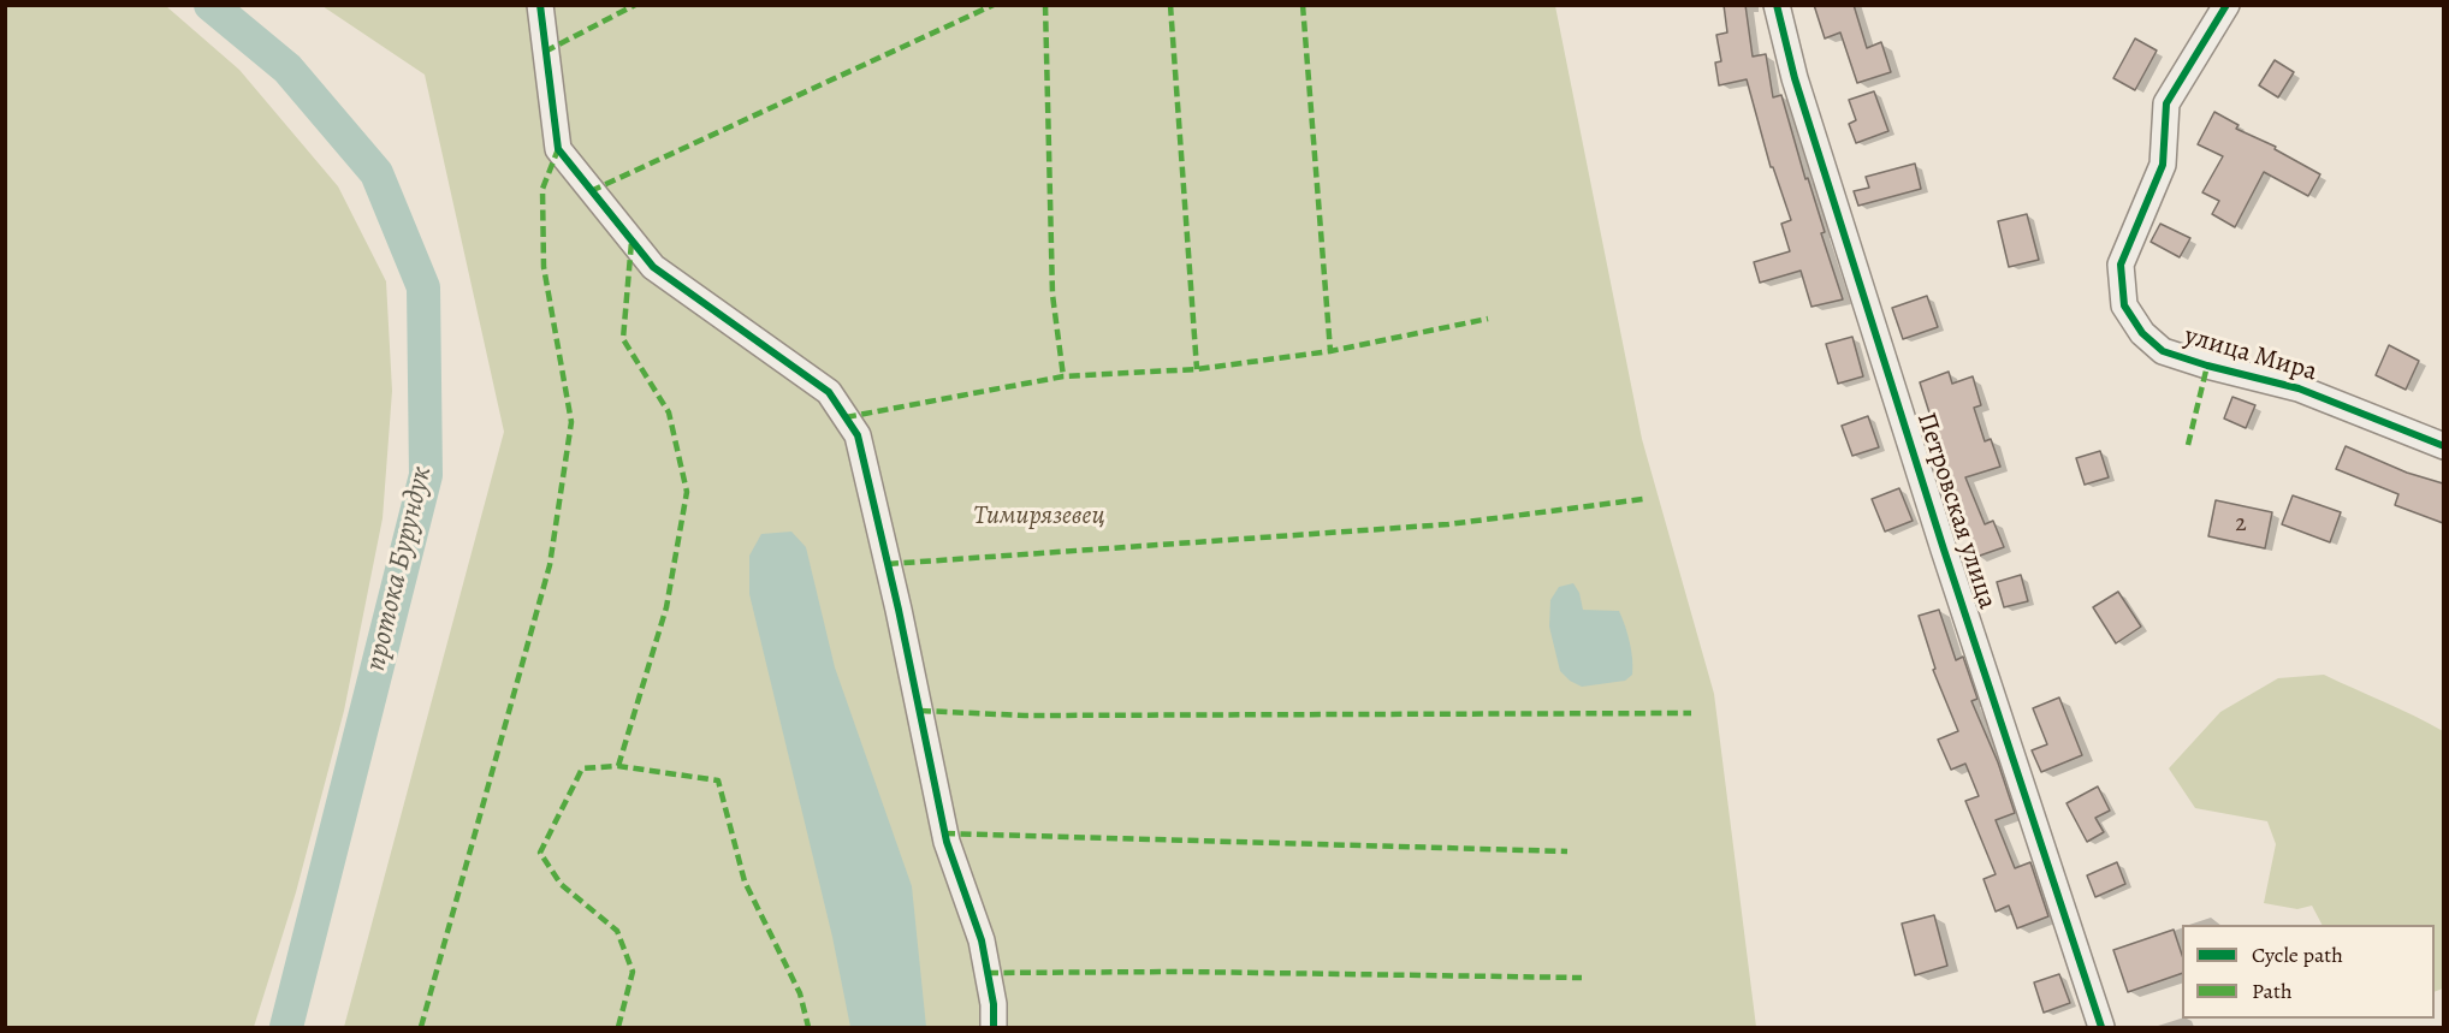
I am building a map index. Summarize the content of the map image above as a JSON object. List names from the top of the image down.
{
  "streets": {
    "street": ["улица Мира", "Петровская улица"]
  },
  "water": ["протока Бурундук"],
  "parks": ["Тимирязевец"],
  "house_numbers": ["2"],
  "legend": ["Cycle path", "Path"]
}
